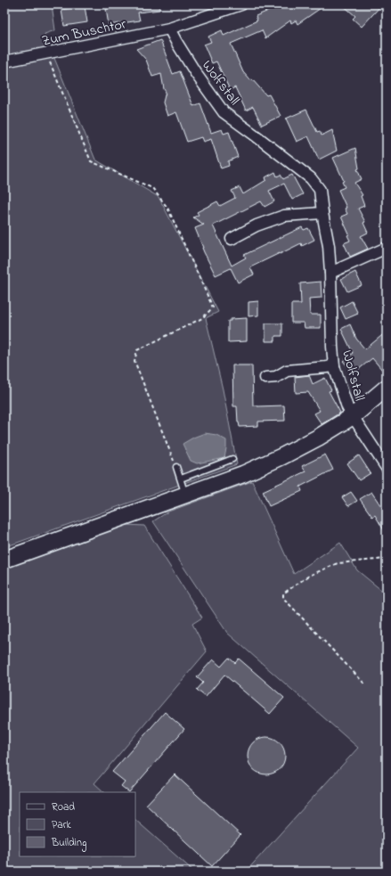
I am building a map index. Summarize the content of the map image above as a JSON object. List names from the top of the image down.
{
  "streets": {
    "street": ["Zum Buschtor", "Wolfstall"]
  },
  "crossings": [
    ["Zum Buschtor", "Wolfstall"]
  ],
  "legend": ["Road", "Park", "Building"]
}
